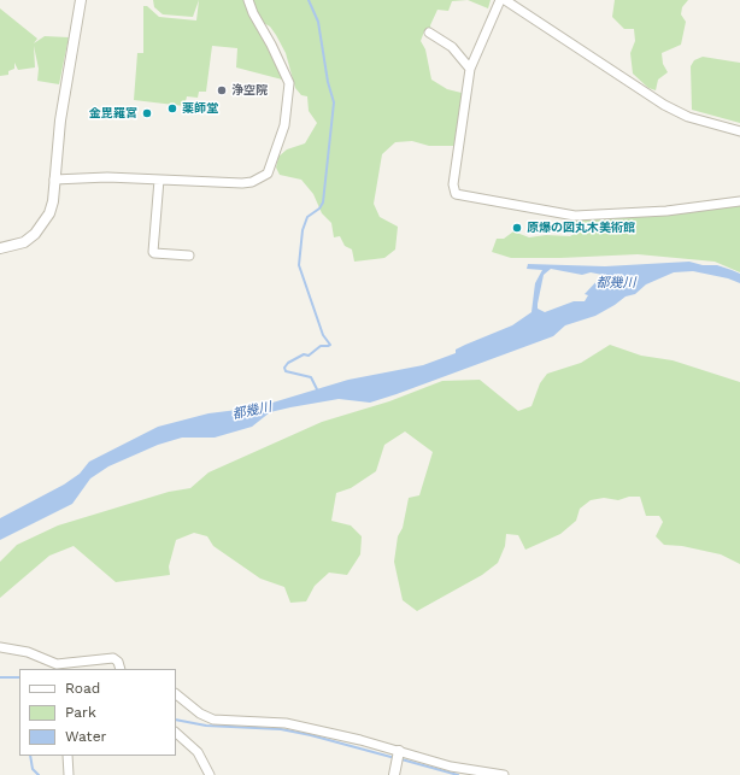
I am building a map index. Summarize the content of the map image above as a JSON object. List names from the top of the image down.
{
  "water": ["都幾川"],
  "places": [
    "浄空院",
    "薬師堂",
    "金毘羅宮",
    "原爆の図丸木美術館"
  ],
  "legend": ["Road", "Park", "Water"]
}
